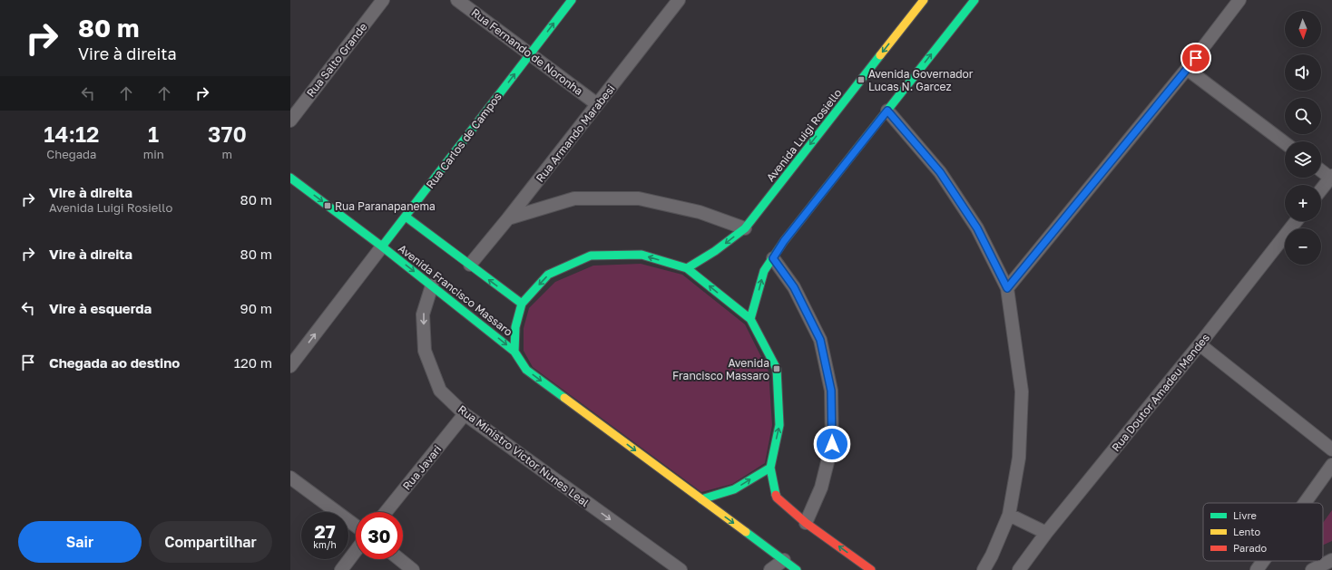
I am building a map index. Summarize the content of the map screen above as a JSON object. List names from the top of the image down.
{
  "streets": {
    "main road": ["Avenida Luigi Rosiello", "Rua Carlos de Campos", "Avenida Francisco Massaro"],
    "street": [
      "Rua Fernando de Noronha",
      "Rua Salto Grande",
      "Rua Armando Marabesi",
      "Rua Doutor Amadeu Mendes",
      "Rua Ministro Victor Nunes Leal",
      "Rua Javari"
    ]
  },
  "crossings": [
    ["Rua Fernando de Noronha", "Rua Armando Marabesi"],
    ["Rua Fernando de Noronha", "Rua Carlos de Campos"],
    ["Avenida Luigi Rosiello", "Avenida Francisco Massaro"],
    ["Rua Carlos de Campos", "Avenida Francisco Massaro"],
    ["Avenida Francisco Massaro", "Rua Ministro Victor Nunes Leal"],
    ["Rua Ministro Victor Nunes Leal", "Rua Javari"]
  ],
  "one_way": ["Rua Carlos de Campos", "Rua Ministro Victor Nunes Leal"],
  "places": {
    "transit": ["Avenida Governador Lucas N. Garcez", "Rua Paranapanema", "Avenida Francisco Massaro"]
  },
  "legend": ["Livre", "Lento", "Parado"],
  "north": "bottom",
  "page": {
    "turn": ["80 m", "Vire à direita"],
    "map_buttons": ["+", "−"],
    "eta": [
      "14:12",
      "Chegada",
      "1",
      "min",
      "370",
      "m"
    ],
    "list": [
      {
        "name": "Vire à direita",
        "note": "Avenida Luigi Rosiello",
        "value": "80 m"
      },
      {
        "name": "Vire à direita",
        "value": "80 m"
      },
      {
        "name": "Vire à esquerda",
        "value": "90 m"
      },
      {
        "name": "Chegada ao destino",
        "value": "120 m"
      }
    ],
    "speed": "27 km/h",
    "limit": "30",
    "buttons": ["Sair", "Compartilhar"]
  }
}
